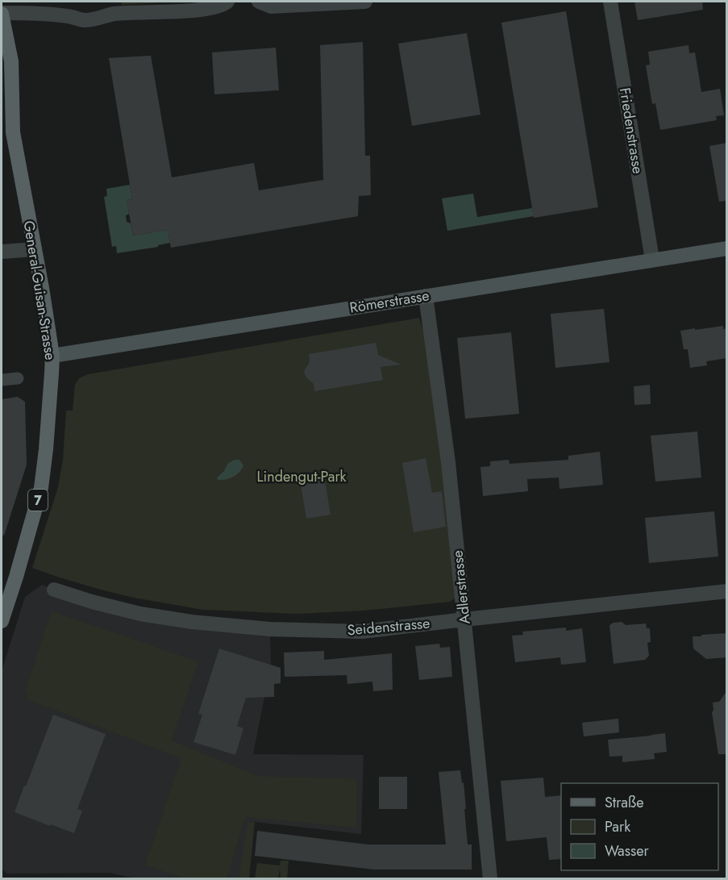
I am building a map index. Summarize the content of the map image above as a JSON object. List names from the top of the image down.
{
  "streets": {
    "main road": ["General-Guisan-Strasse", "Römerstrasse", "7"],
    "street": ["Friedenstrasse", "Adlerstrasse", "Seidenstrasse"]
  },
  "crossings": [
    ["Friedenstrasse", "Römerstrasse"],
    ["General-Guisan-Strasse", "Römerstrasse"],
    ["General-Guisan-Strasse", "7"],
    ["Römerstrasse", "Adlerstrasse"],
    ["Adlerstrasse", "Seidenstrasse"]
  ],
  "parks": ["Lindengut-Park"],
  "legend": ["Straße", "Park", "Wasser"]
}
